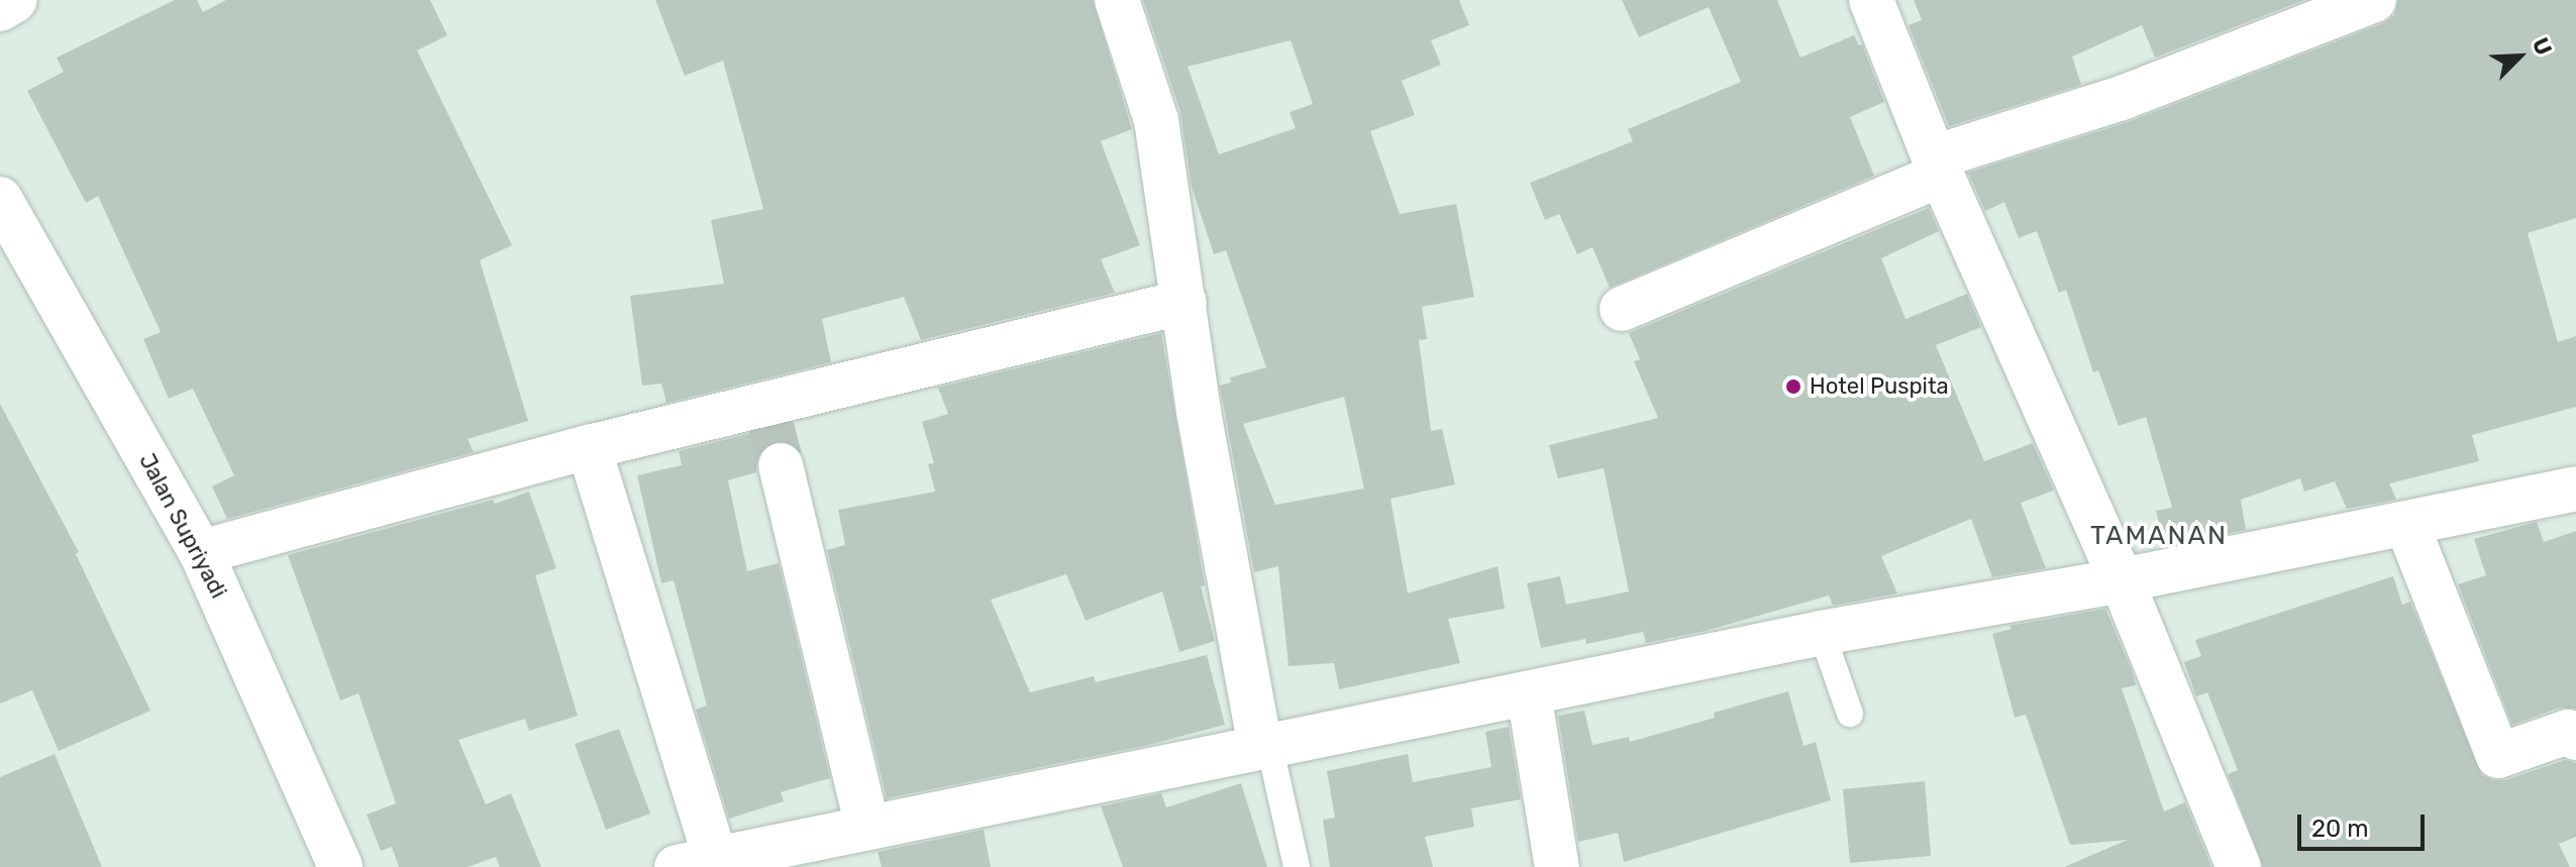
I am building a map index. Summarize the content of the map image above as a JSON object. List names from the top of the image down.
{
  "streets": {
    "main road": ["Jalan Supriyadi"]
  },
  "districts": ["TAMANAN"],
  "places": ["Hotel Puspita"],
  "scale_bar": "20 m",
  "north": "top right"
}
